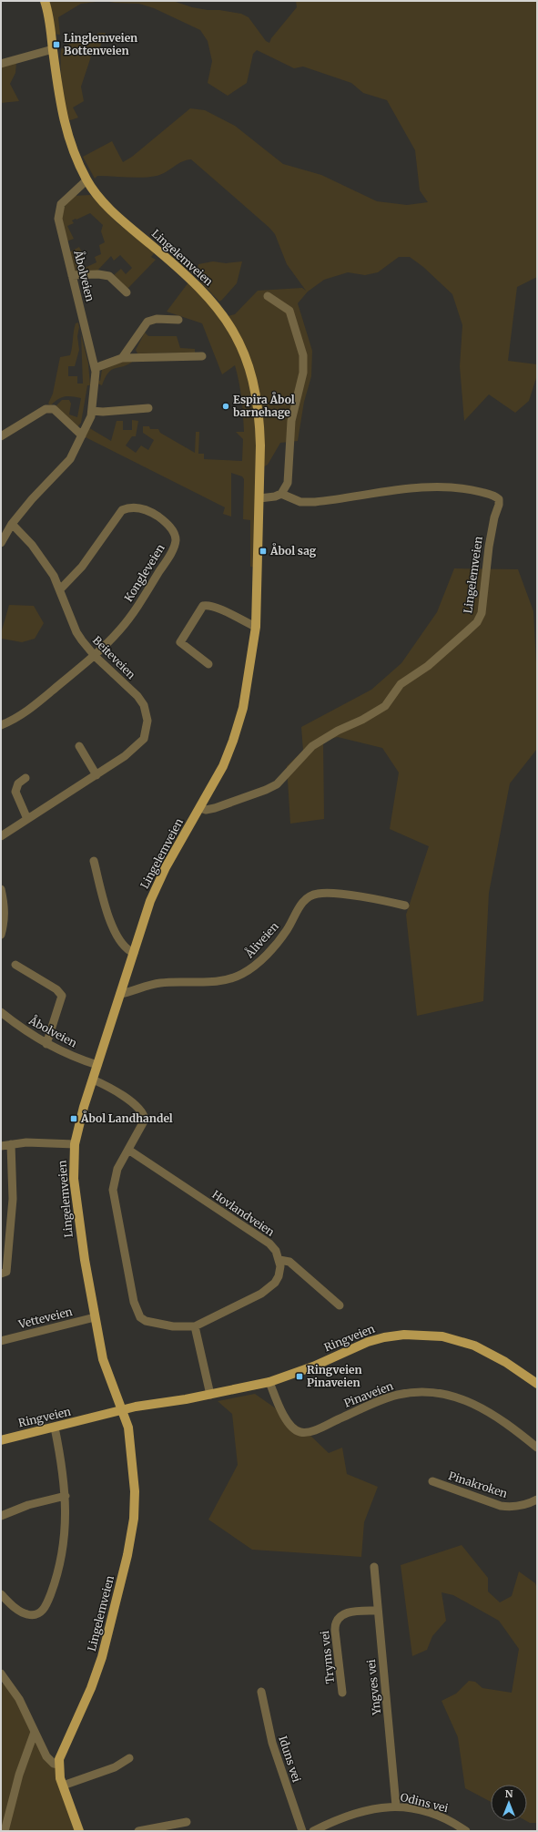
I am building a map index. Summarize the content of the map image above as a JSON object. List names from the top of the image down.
{
  "streets": {
    "main road": ["Lingelemveien", "Ringveien"],
    "street": [
      "Åbolveien",
      "Kongleveien",
      "Beiteveien",
      "Åliveien",
      "Hovlandveien",
      "Vetteveien",
      "Pinaveien",
      "Pinakroken",
      "Tryms vei",
      "Yngves vei",
      "Iduns vei",
      "Odins vei"
    ]
  },
  "crossings": [
    ["Lingelemveien", "Åbolveien"],
    ["Lingelemveien", "Åliveien"],
    ["Lingelemveien", "Vetteveien"],
    ["Lingelemveien", "Ringveien"],
    ["Åbolveien", "Beiteveien"],
    ["Kongleveien", "Beiteveien"],
    ["Ringveien", "Pinaveien"],
    ["Tryms vei", "Yngves vei"],
    ["Yngves vei", "Odins vei"]
  ],
  "places": {
    "transit": [
      "Linglemveien Bottenveien",
      "Åbol sag",
      "Åbol Landhandel",
      "Ringveien Pinaveien"
    ],
    "other": ["Espira Åbol barnehage"]
  },
  "north": "top"
}
